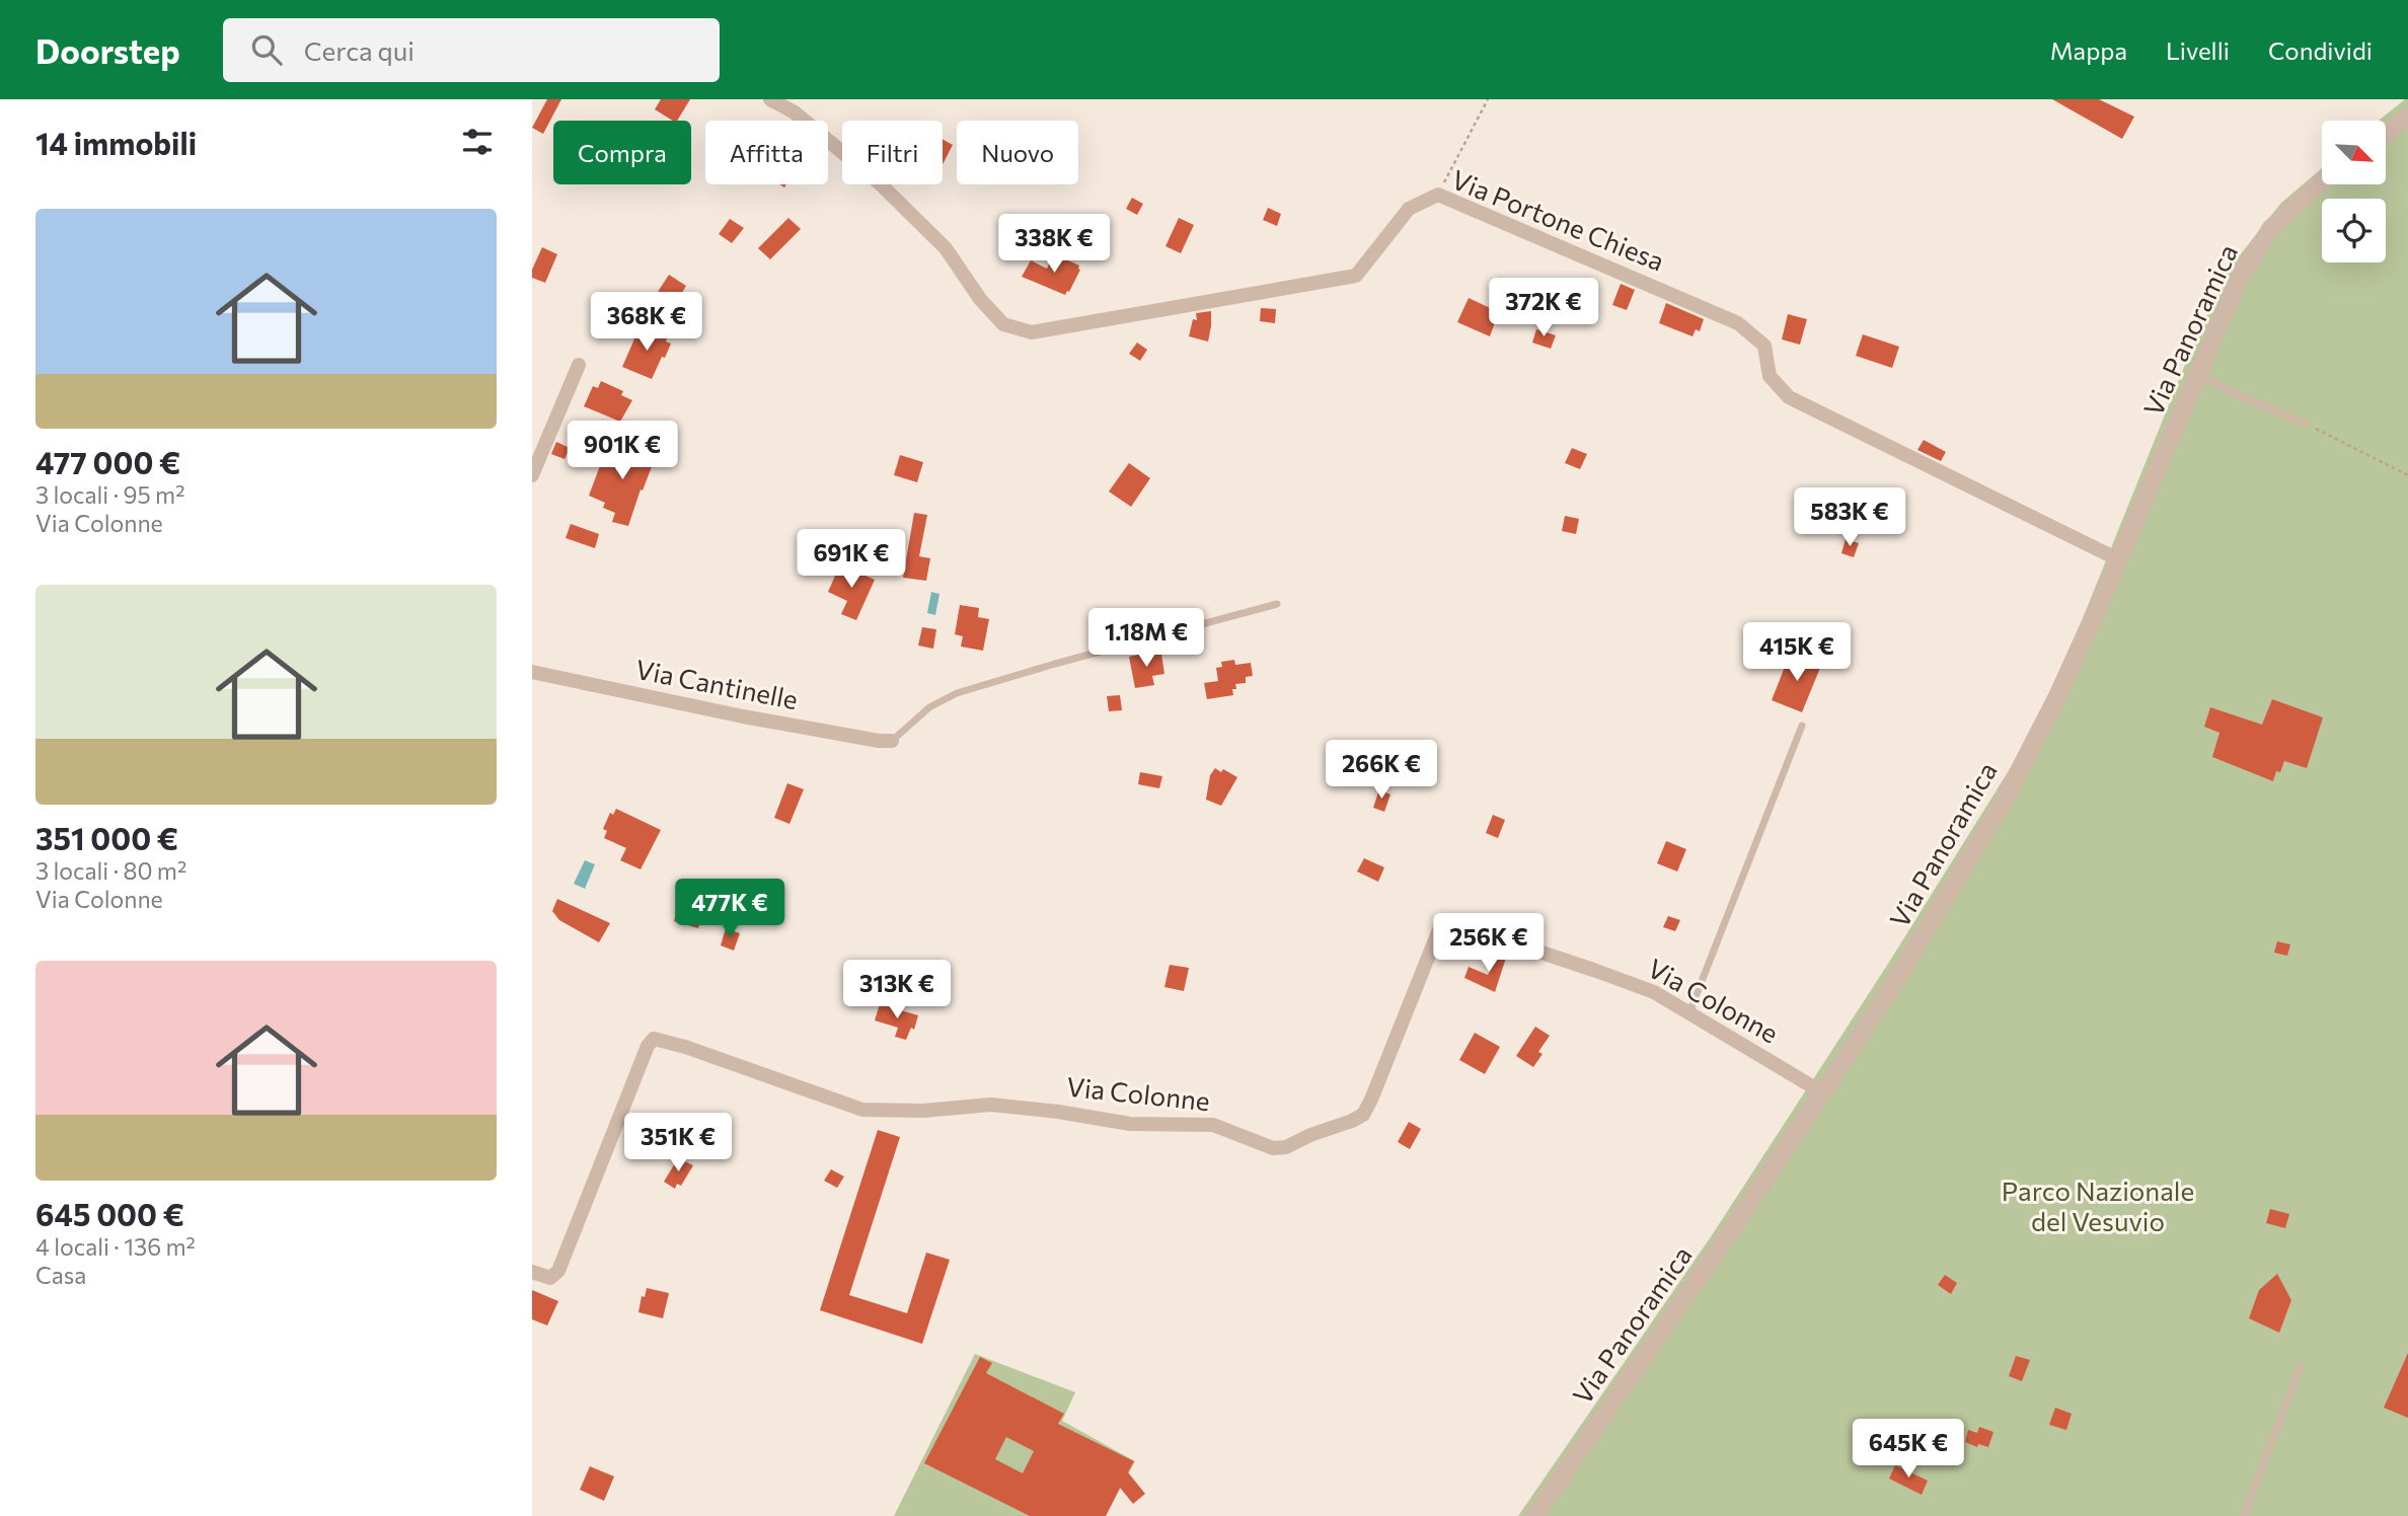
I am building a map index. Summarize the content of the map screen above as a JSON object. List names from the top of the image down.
{
  "streets": {
    "street": [
      "Via Portone Chiesa",
      "Via Panoramica",
      "Via Cantinelle",
      "Via Colonne"
    ]
  },
  "crossings": [
    ["Via Portone Chiesa", "Via Panoramica"],
    ["Via Panoramica", "Via Colonne"]
  ],
  "parks": ["Parco Nazionale del Vesuvio"],
  "north": "bottom right",
  "page": {
    "header": "Doorstep",
    "search": "Cerca qui",
    "nav": ["Mappa", "Livelli", "Condividi"],
    "heading": "14 immobili",
    "chip": [
      "Compra",
      "Affitta",
      "Filtri",
      "Nuovo"
    ],
    "list": [
      {
        "name": "477 000 €",
        "note": "3 locali · 95 m² · Via Colonne"
      },
      {
        "name": "351 000 €",
        "note": "3 locali · 80 m² · Via Colonne"
      },
      {
        "name": "645 000 €",
        "note": "4 locali · 136 m² · Casa"
      }
    ],
    "price": [
      "338K €",
      "372K €",
      "368K €",
      "901K €",
      "583K €",
      "691K €",
      "1.18M €",
      "415K €",
      "266K €",
      "477K €",
      "256K €",
      "313K €",
      "351K €",
      "645K €"
    ]
  }
}
